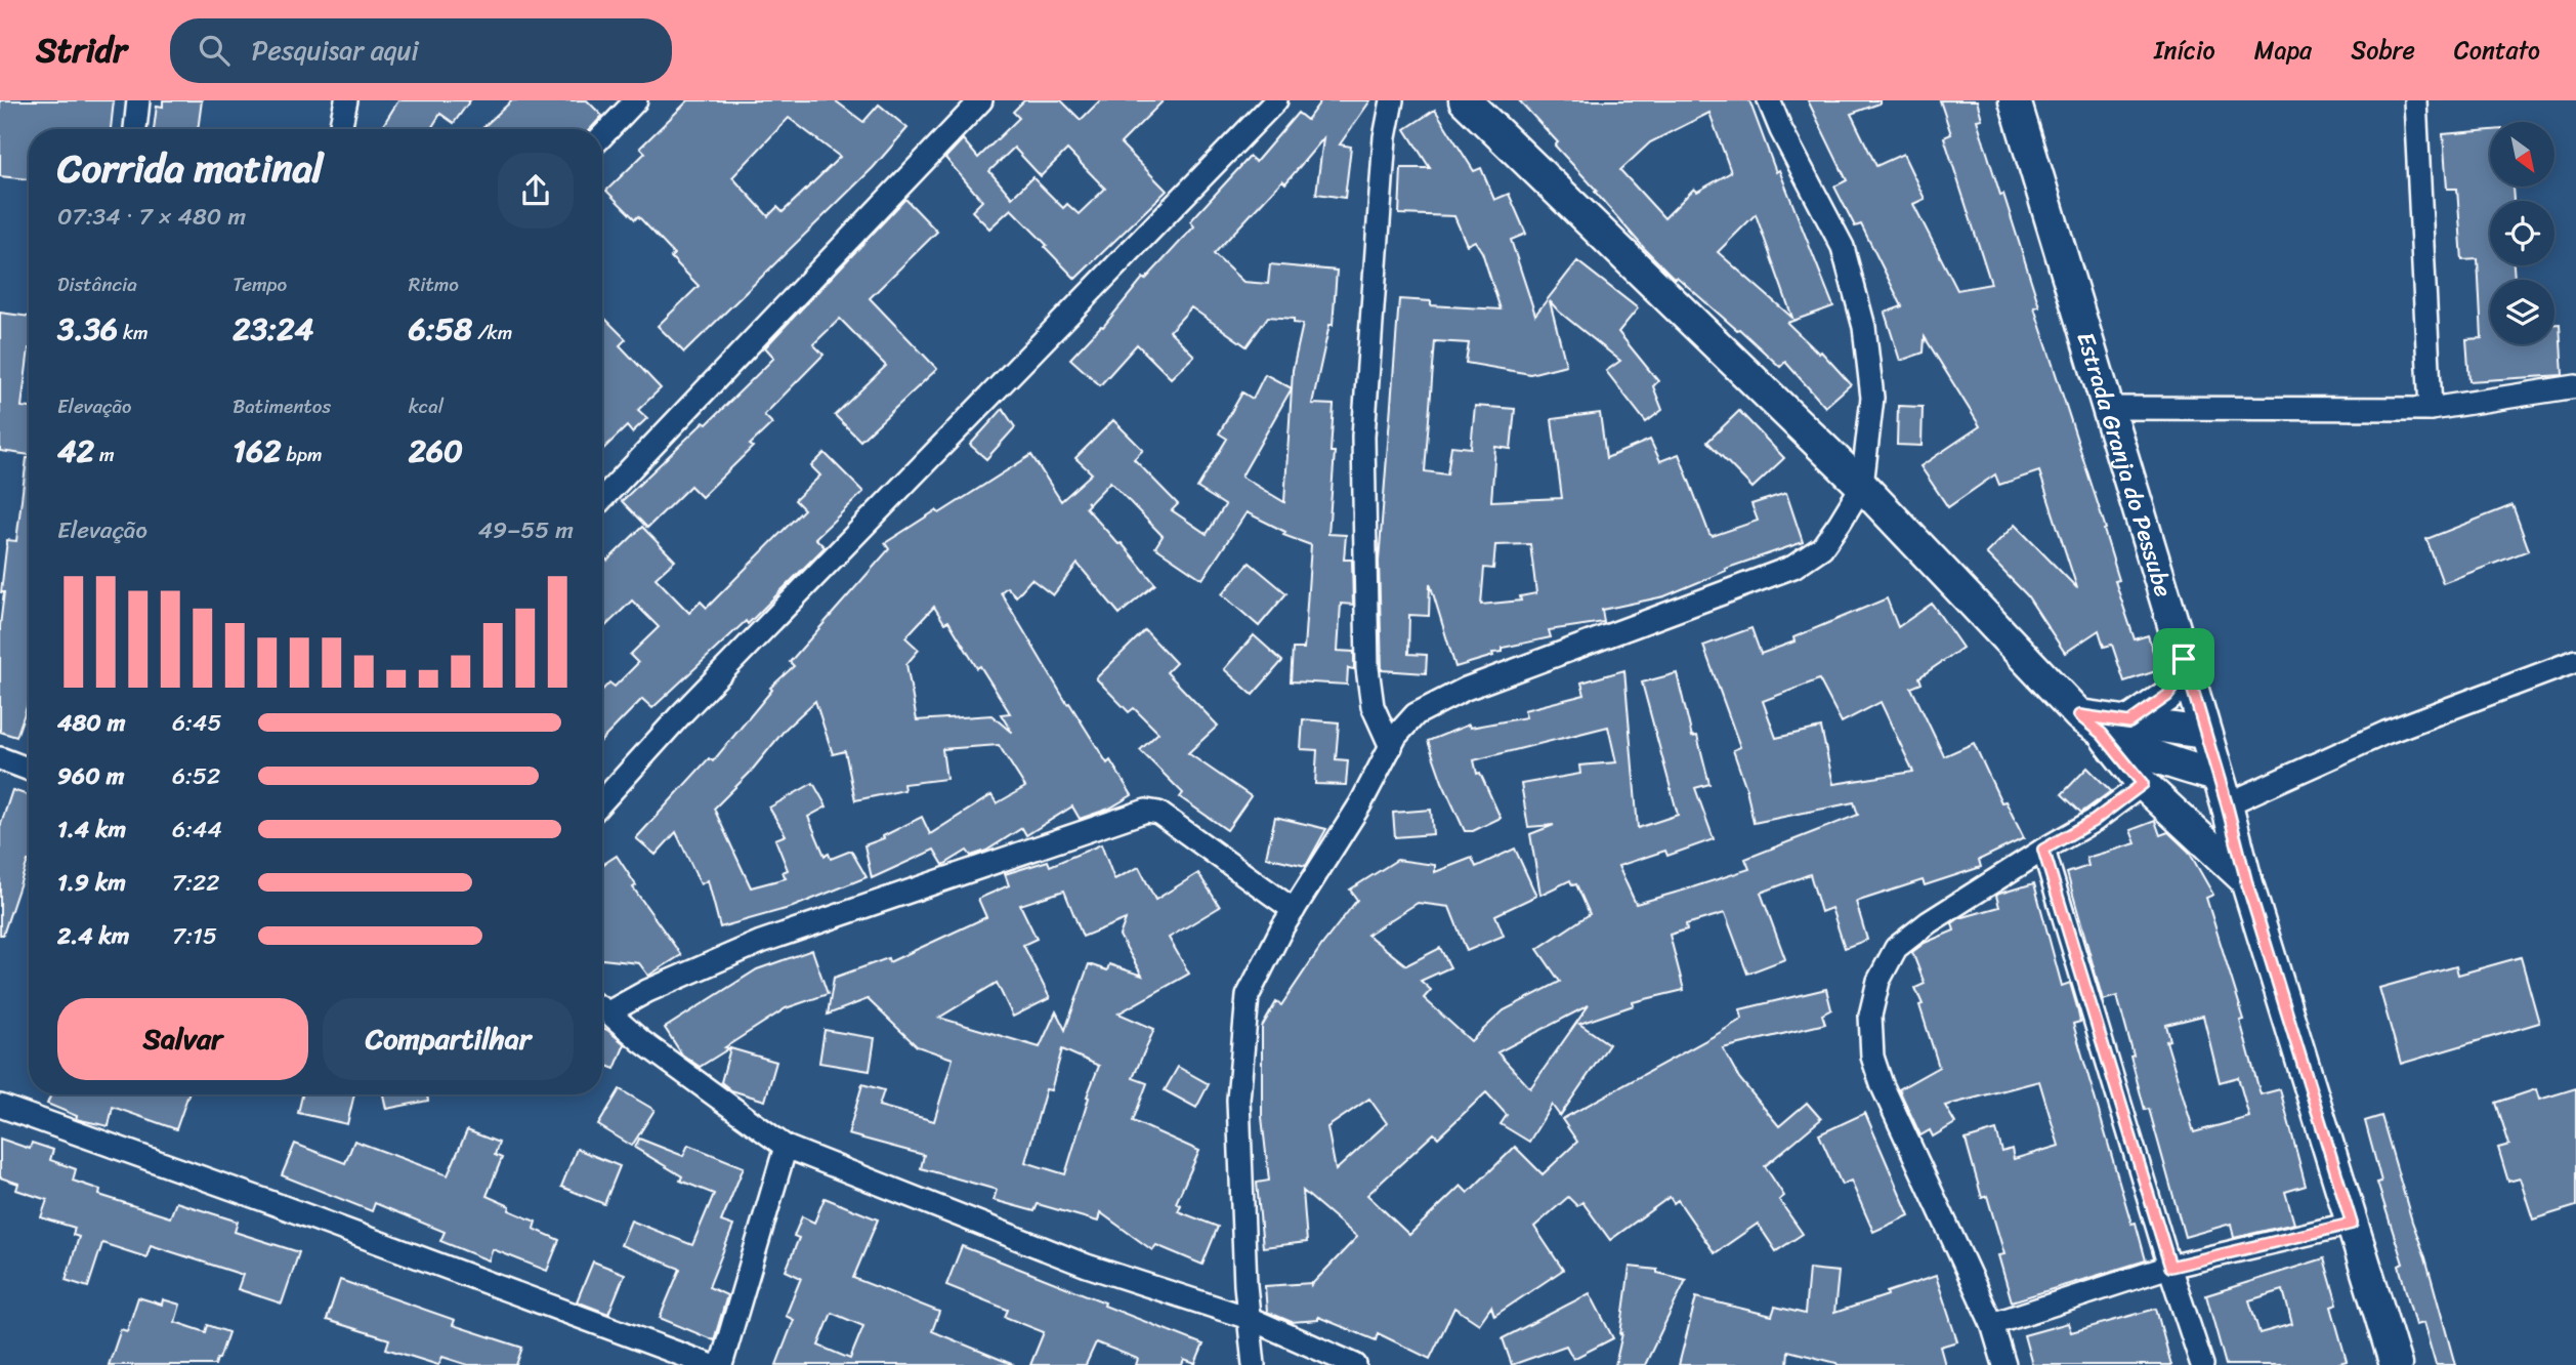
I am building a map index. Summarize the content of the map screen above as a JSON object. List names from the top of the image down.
{
  "streets": {
    "main road": ["Estrada Granja do Pessube"]
  },
  "north": "bottom right",
  "page": {
    "header": "Stridr",
    "search": "Pesquisar aqui",
    "nav": [
      "Início",
      "Mapa",
      "Sobre",
      "Contato"
    ],
    "heading": ["Corrida matinal", "07:34 · 7 × 480 m"],
    "stats": [
      ["Distância", "3.36 km"],
      ["Tempo", "23:24"],
      ["Ritmo", "6:58 /km"],
      ["Elevação", "42 m"],
      ["Batimentos", "162 bpm"],
      ["kcal", "260"]
    ],
    "chart": ["Elevação", "49–55 m"],
    "list": [
      {
        "name": "480 m",
        "note": "6:45"
      },
      {
        "name": "960 m",
        "note": "6:52"
      },
      {
        "name": "1.4 km",
        "note": "6:44"
      },
      {
        "name": "1.9 km",
        "note": "7:22"
      },
      {
        "name": "2.4 km",
        "note": "7:15"
      }
    ],
    "buttons": ["Salvar", "Compartilhar"]
  }
}
